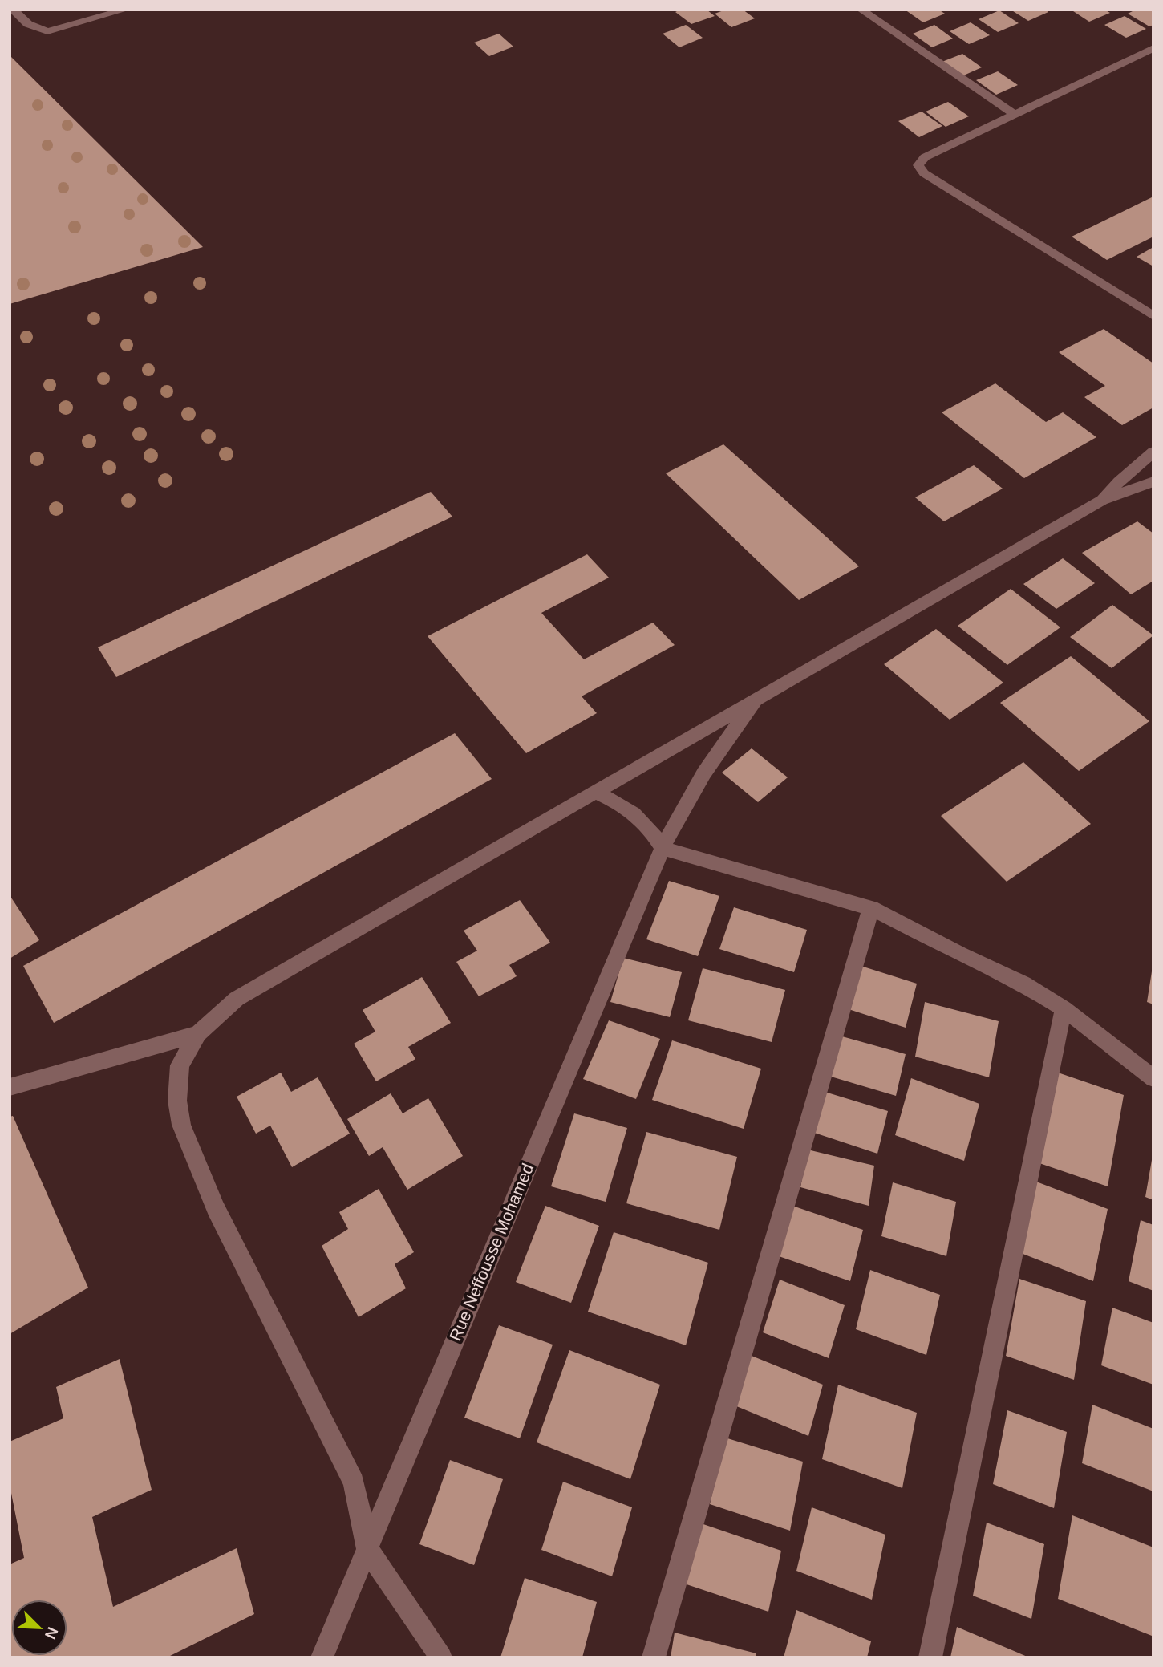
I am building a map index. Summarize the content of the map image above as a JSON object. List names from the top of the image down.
{
  "streets": {
    "street": ["Rue Neffousse Mohamed"]
  },
  "north": "bottom right"
}
